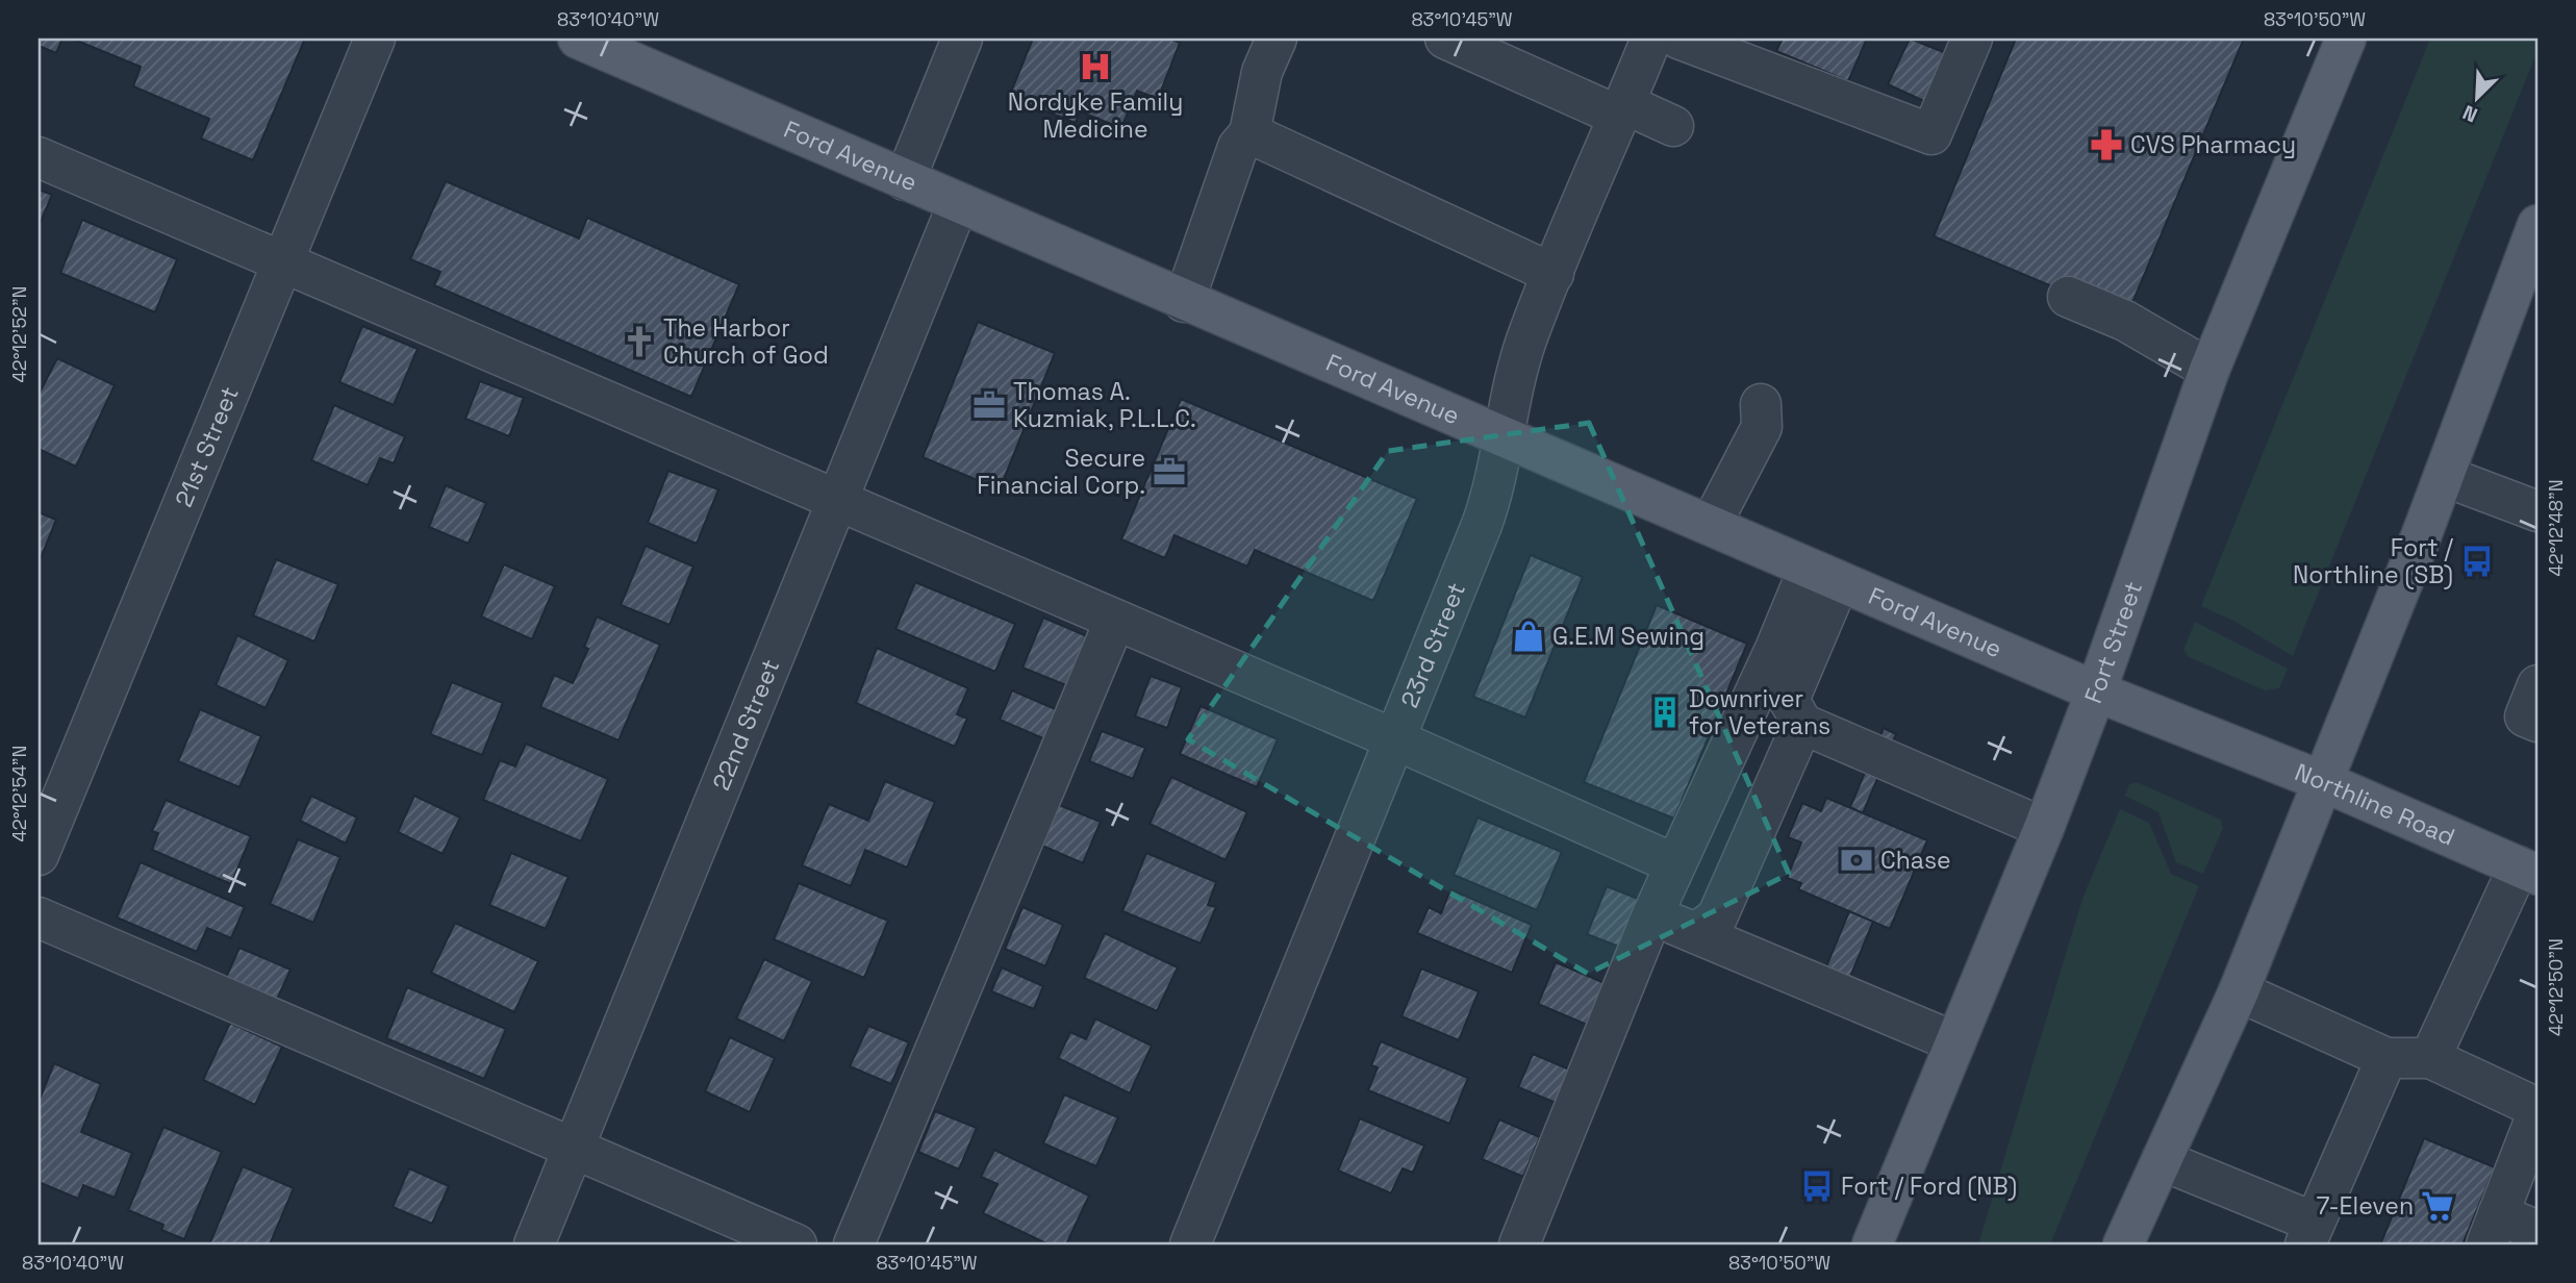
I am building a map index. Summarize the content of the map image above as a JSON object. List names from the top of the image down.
{
  "streets": {
    "main road": ["Ford Avenue", "Fort Street", "Northline Road"],
    "street": ["21st Street", "23rd Street", "22nd Street"]
  },
  "crossings": [
    ["Ford Avenue", "Fort Street"],
    ["Ford Avenue", "23rd Street"],
    ["Ford Avenue", "22nd Street"],
    ["Ford Avenue", "Northline Road"]
  ],
  "places": {
    "hospital": ["Nordyke Family Medicine"],
    "pharmacy": ["CVS Pharmacy"],
    "church": ["The Harbor Church of God"],
    "office": ["Thomas A. Kuzmiak, P.L.L.C.", "Secure Financial Corp."],
    "bus stop": ["Fort / Northline (SB)", "Fort / Ford (NB)"],
    "shop": ["G.E.M Sewing"],
    "building": ["Downriver for Veterans"],
    "bank": ["Chase"],
    "supermarket": ["7-Eleven"]
  },
  "north": "bottom left",
  "coordinates": [
    "83°10'40\"W",
    "83°10'45\"W",
    "83°10'50\"W",
    "42°12'52\"N",
    "42°12'48\"N",
    "42°12'54\"N",
    "42°12'50\"N"
  ]
}
